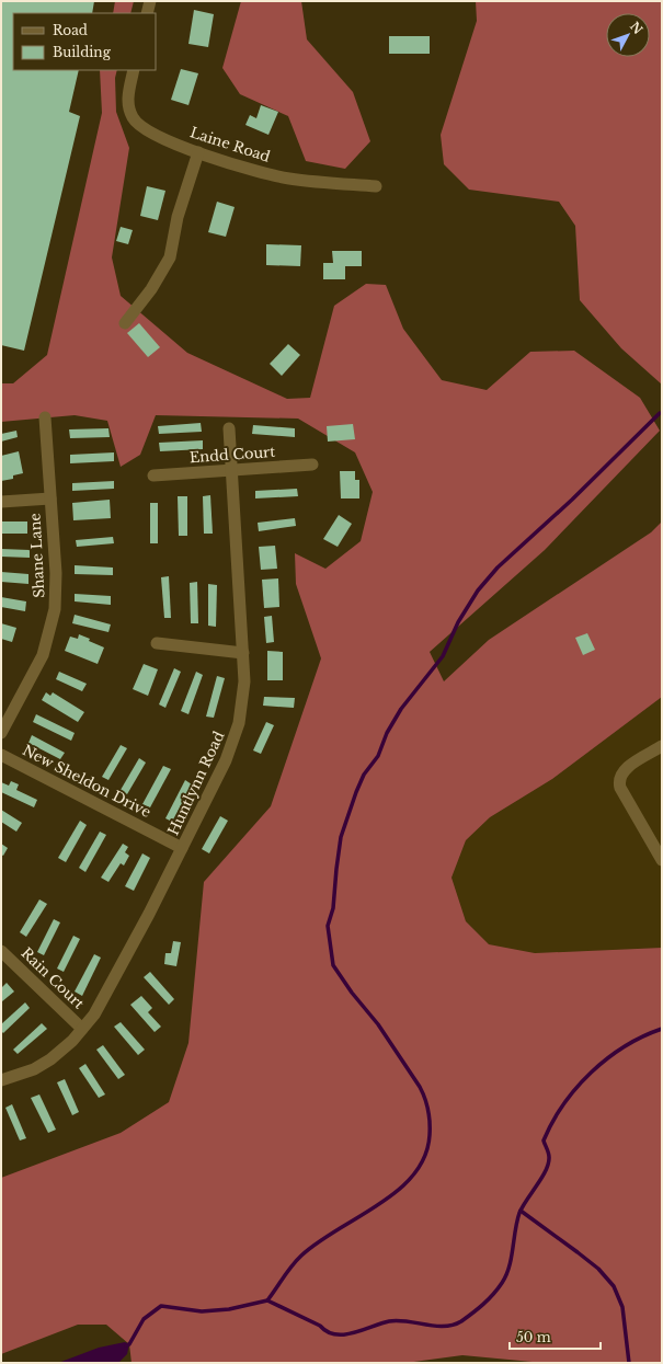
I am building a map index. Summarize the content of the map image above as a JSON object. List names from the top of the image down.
{
  "streets": {
    "street": [
      "Laine Road",
      "Endd Court",
      "Shane Lane",
      "New Sheldon Drive",
      "Huntlynn Road",
      "Rain Court"
    ]
  },
  "crossings": [
    ["Endd Court", "Huntlynn Road"],
    ["New Sheldon Drive", "Huntlynn Road"],
    ["Huntlynn Road", "Rain Court"]
  ],
  "legend": ["Road", "Building"],
  "scale_bar": "50 m",
  "north": "top right"
}
